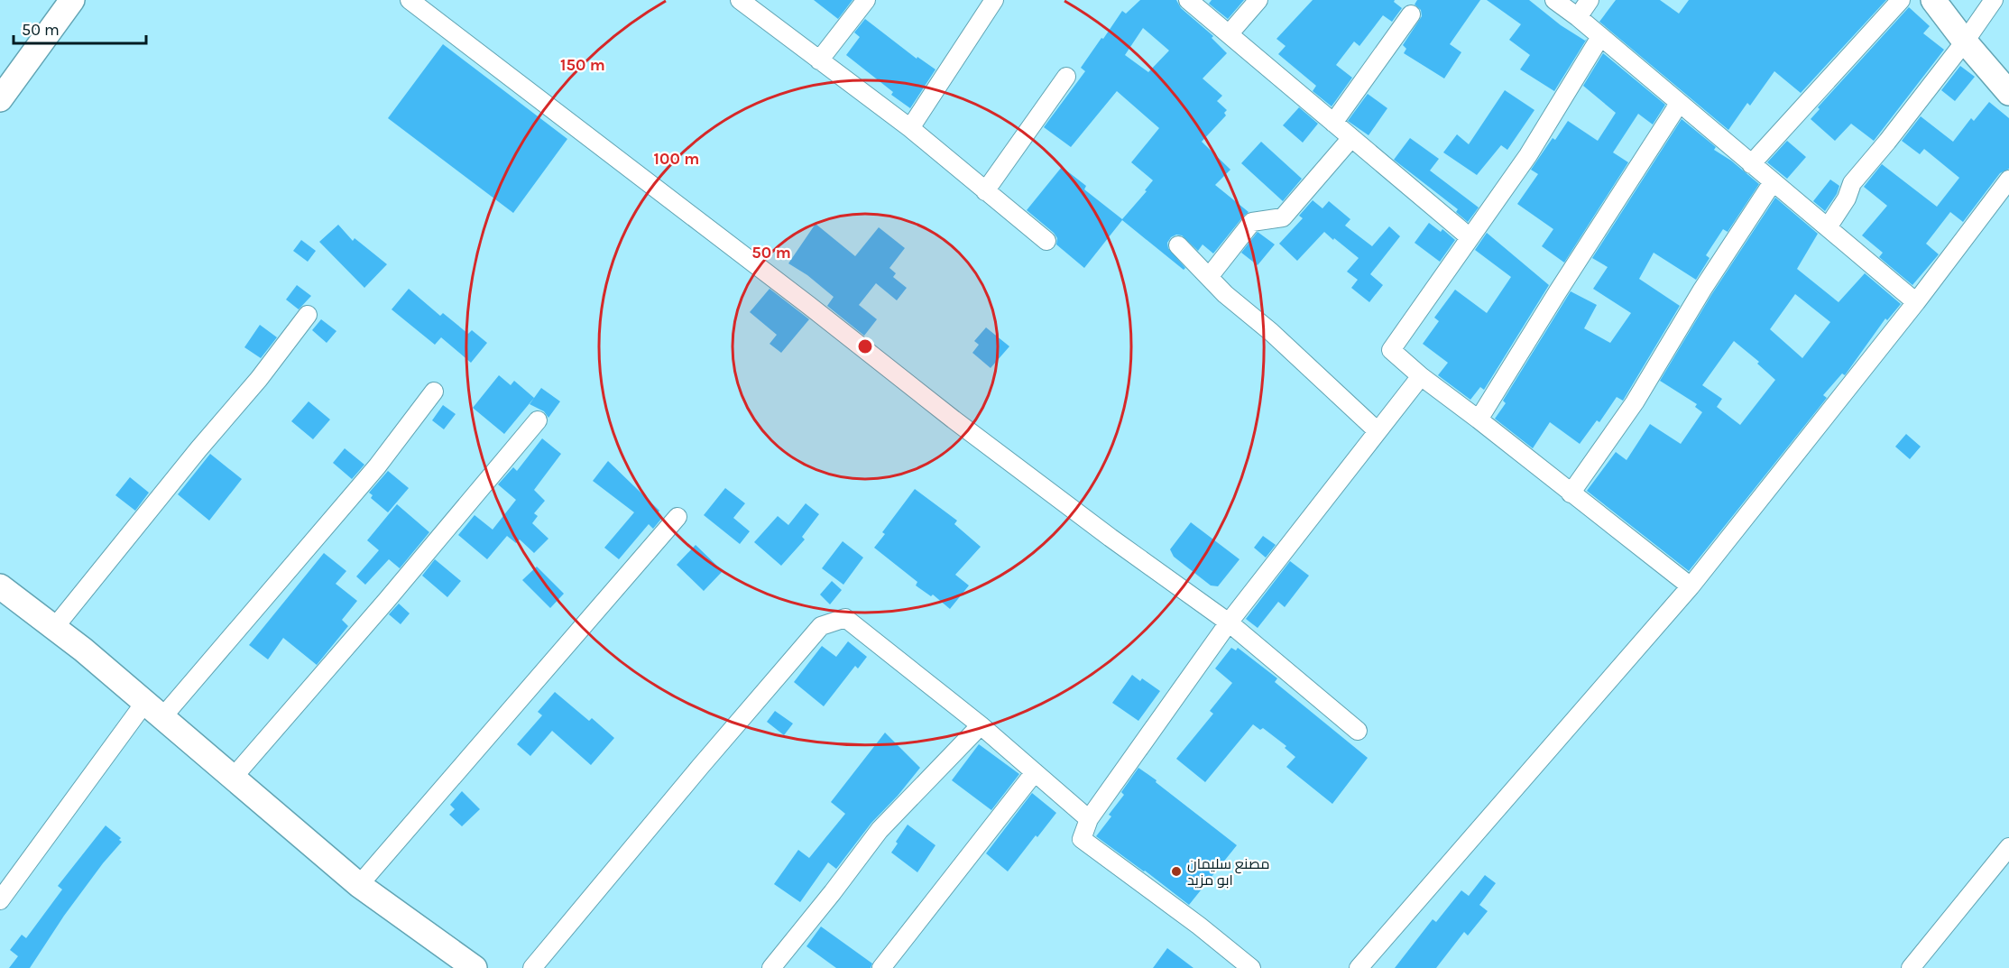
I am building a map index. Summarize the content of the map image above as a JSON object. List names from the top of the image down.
{
  "places": ["مصنع سليمان ابو مزيد"],
  "scale_bar": "50 m",
  "rings": ["150 m", "100 m", "50 m"]
}
